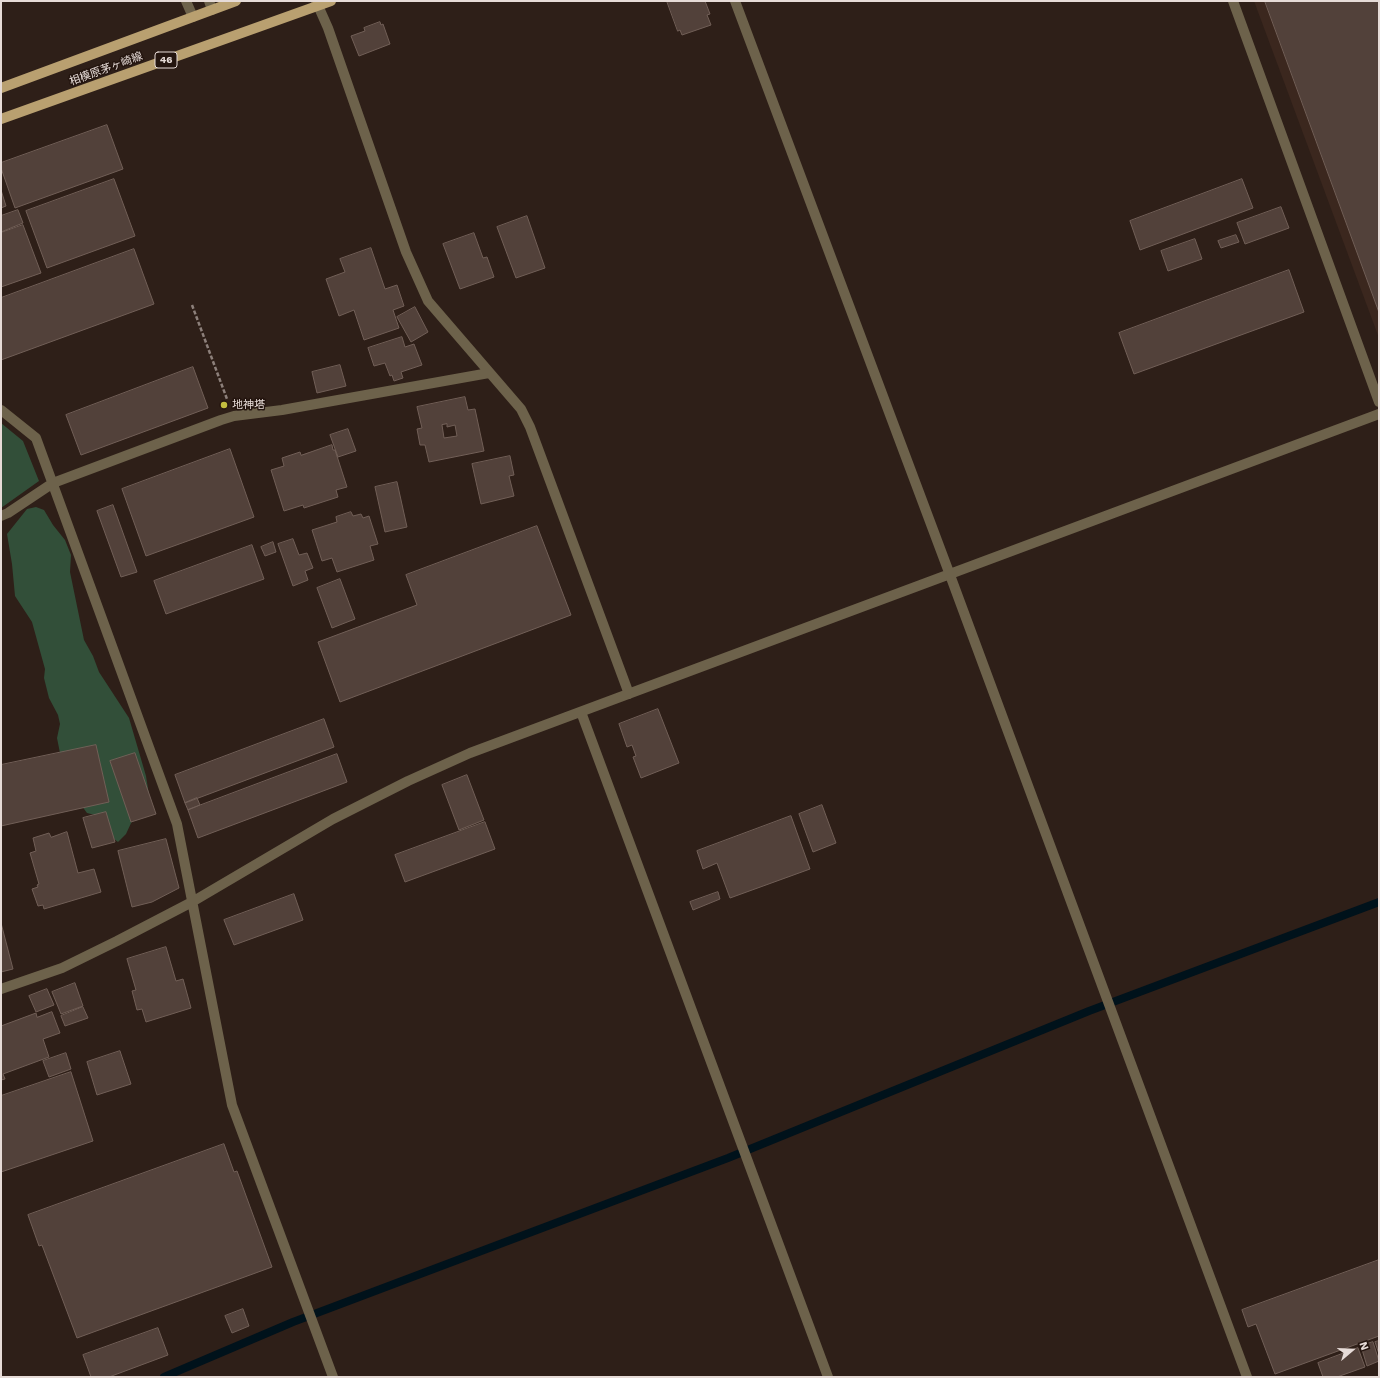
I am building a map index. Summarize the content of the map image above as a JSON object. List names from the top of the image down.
{
  "streets": {
    "main road": ["46", "相模原茅ヶ崎線"]
  },
  "places": ["地神塔"],
  "north": "right"
}
